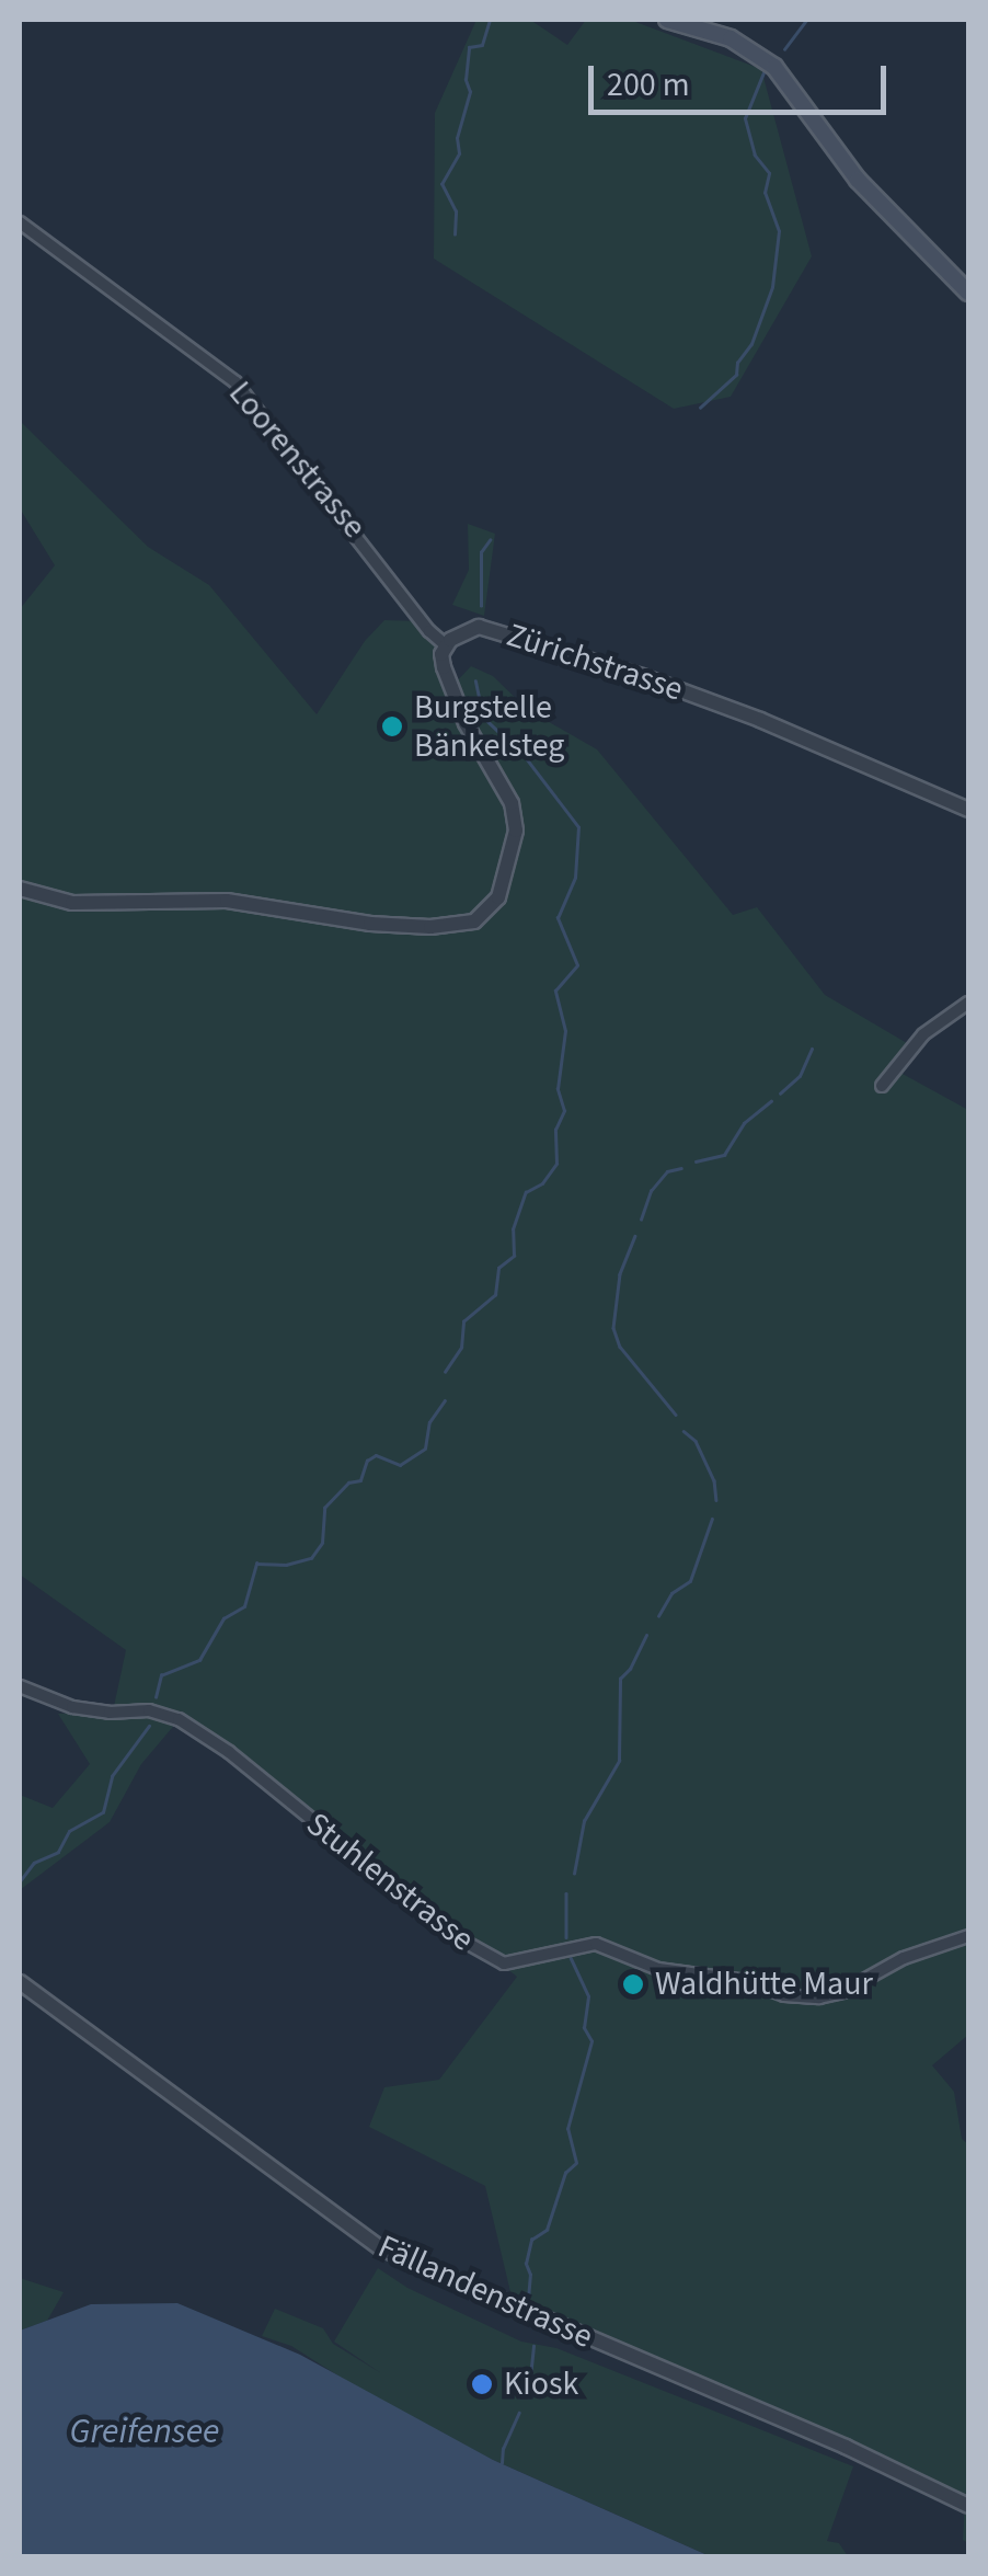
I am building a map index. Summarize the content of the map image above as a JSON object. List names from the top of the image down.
{
  "streets": {
    "street": [
      "Loorenstrasse",
      "Zürichstrasse",
      "Stuhlenstrasse",
      "Fällandenstrasse"
    ]
  },
  "crossings": [
    ["Loorenstrasse", "Zürichstrasse"]
  ],
  "water": ["Greifensee"],
  "places": ["Burgstelle Bänkelsteg", "Waldhütte Maur", "Kiosk"],
  "scale_bar": "200 m"
}
